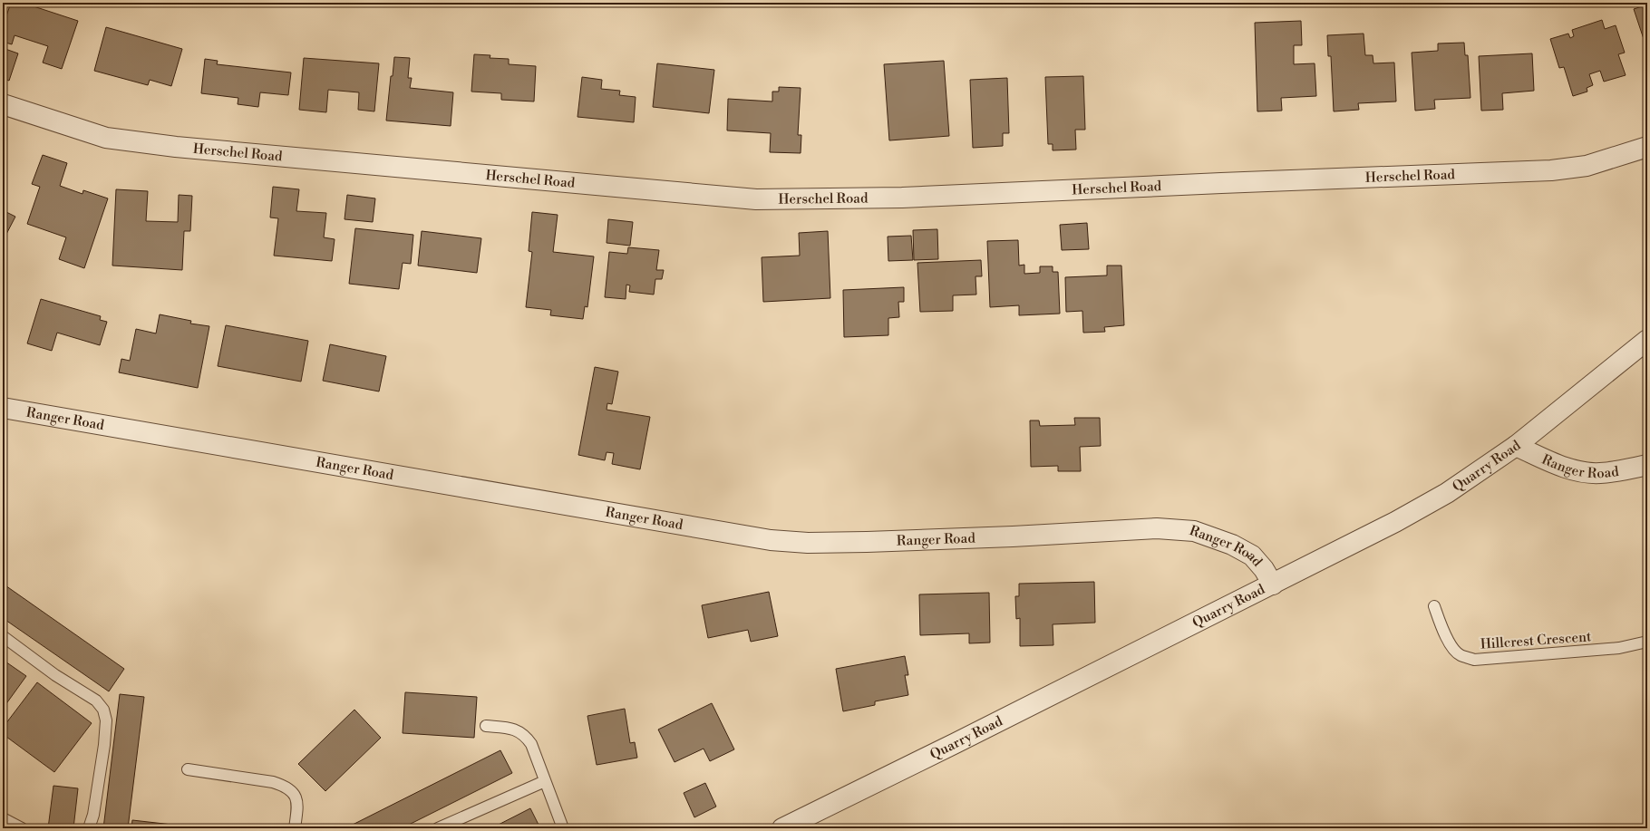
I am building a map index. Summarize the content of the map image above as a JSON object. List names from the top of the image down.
{
  "streets": {
    "street": ["Herschel Road", "Ranger Road", "Quarry Road"],
    "lane": ["Hillcrest Crescent"]
  },
  "crossings": [
    ["Ranger Road", "Quarry Road"]
  ]
}
